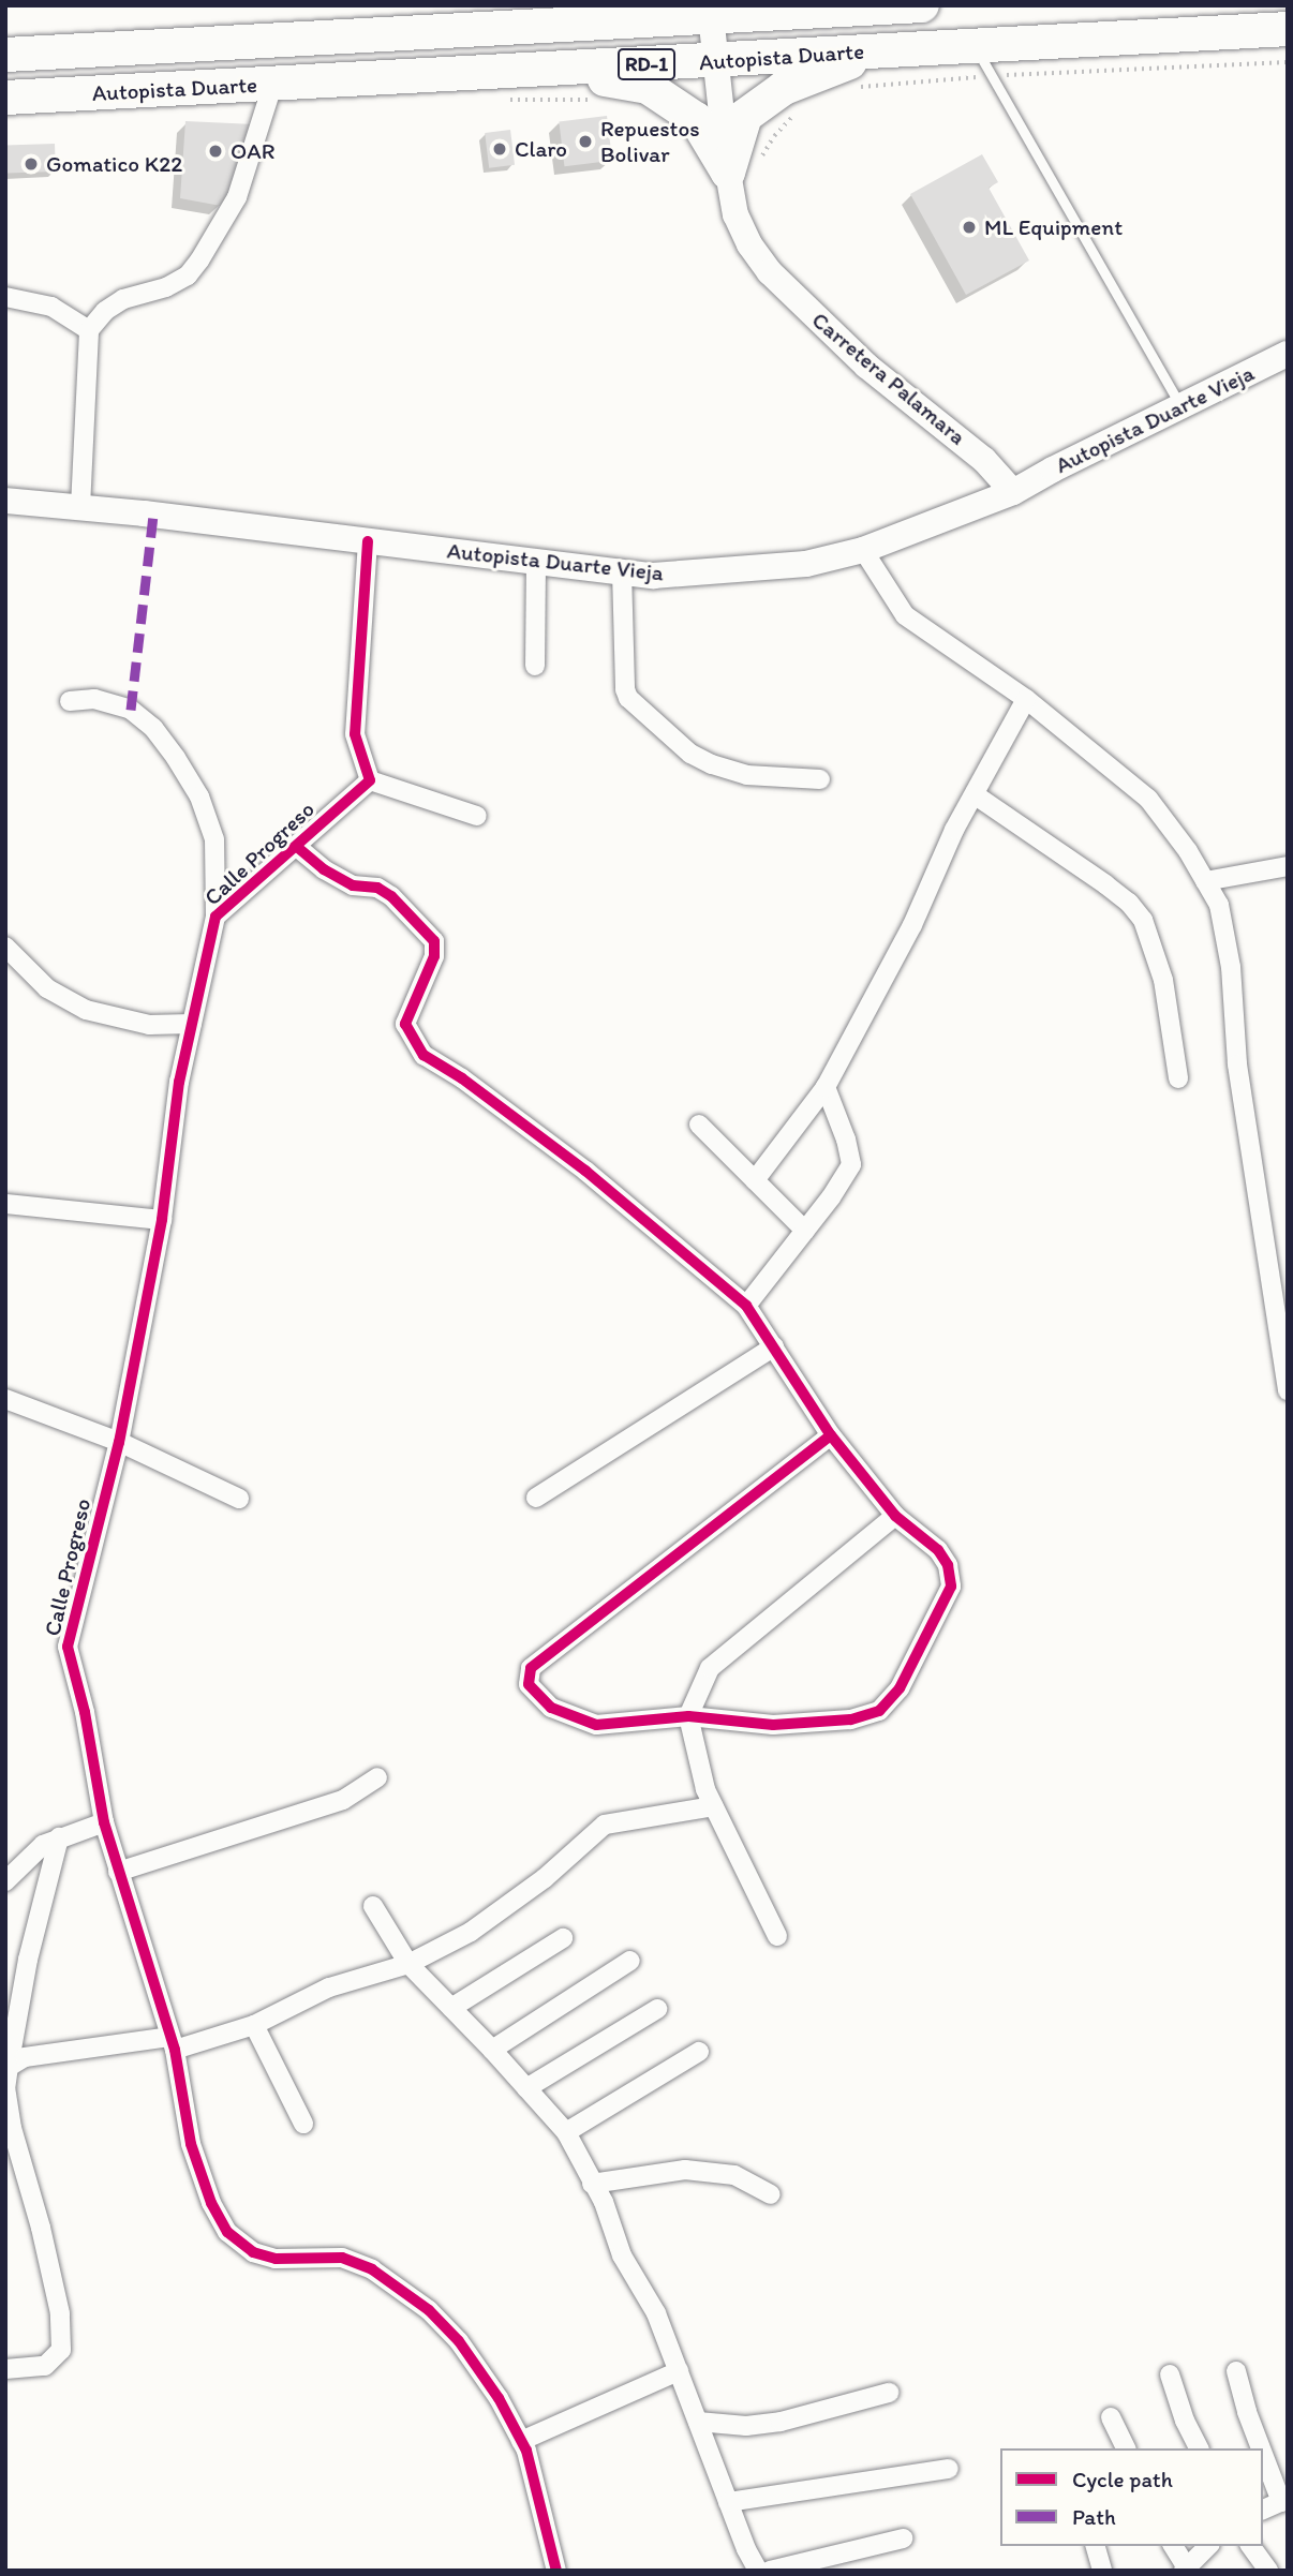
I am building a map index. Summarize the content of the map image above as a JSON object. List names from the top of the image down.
{
  "streets": {
    "highway": ["Autopista Duarte", "RD-1"],
    "street": ["Carretera Palamara", "Autopista Duarte Vieja", "Calle Progreso"]
  },
  "crossings": [
    ["Autopista Duarte", "Carretera Palamara"],
    ["Carretera Palamara", "Autopista Duarte Vieja"]
  ],
  "places": [
    "Repuestos Bolivar",
    "Claro",
    "OAR",
    "Gomatico K22",
    "ML Equipment"
  ],
  "legend": ["Cycle path", "Path"]
}
